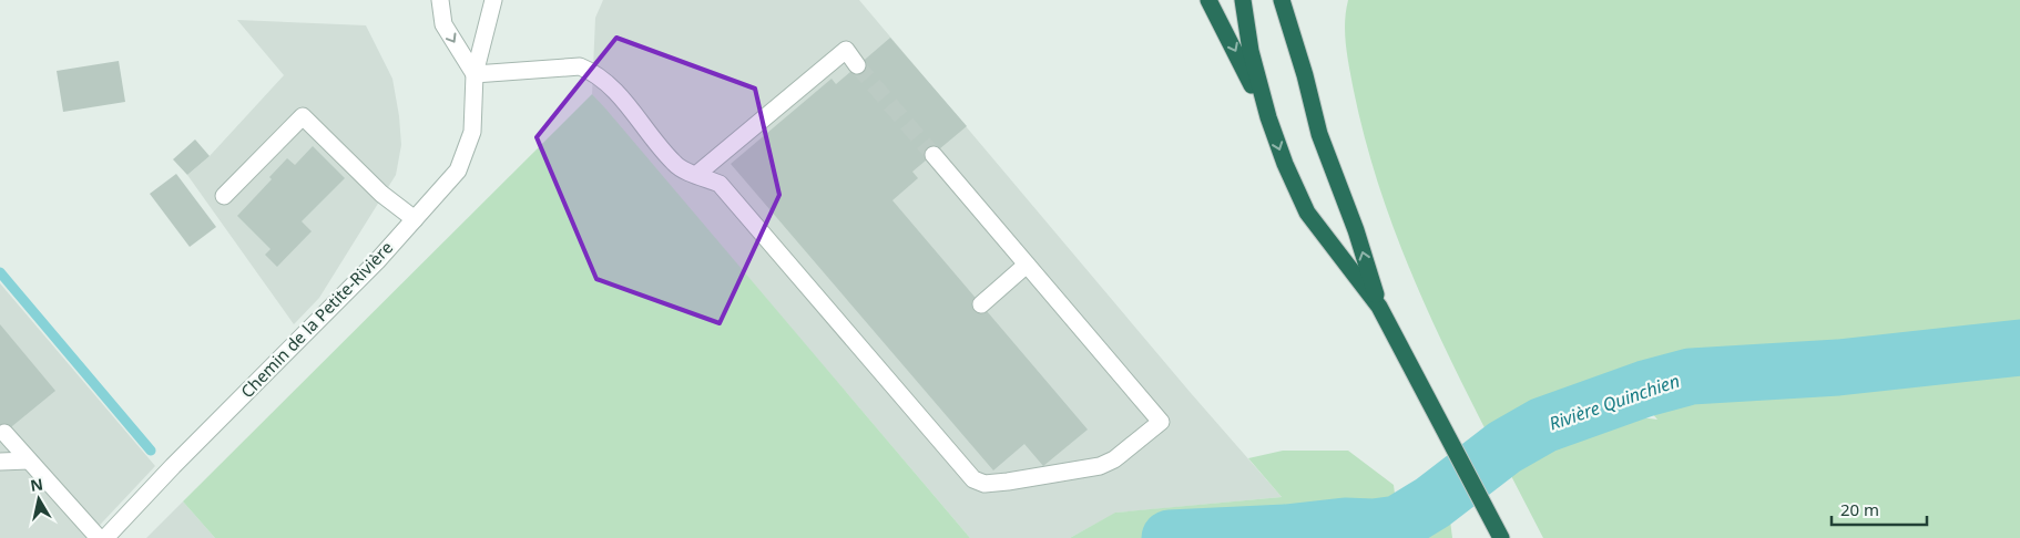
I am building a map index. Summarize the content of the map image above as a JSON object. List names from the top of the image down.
{
  "streets": {
    "street": ["Chemin de la Petite-Rivière"]
  },
  "water": ["Rivière Quinchien"],
  "scale_bar": "20 m",
  "north": "top"
}
